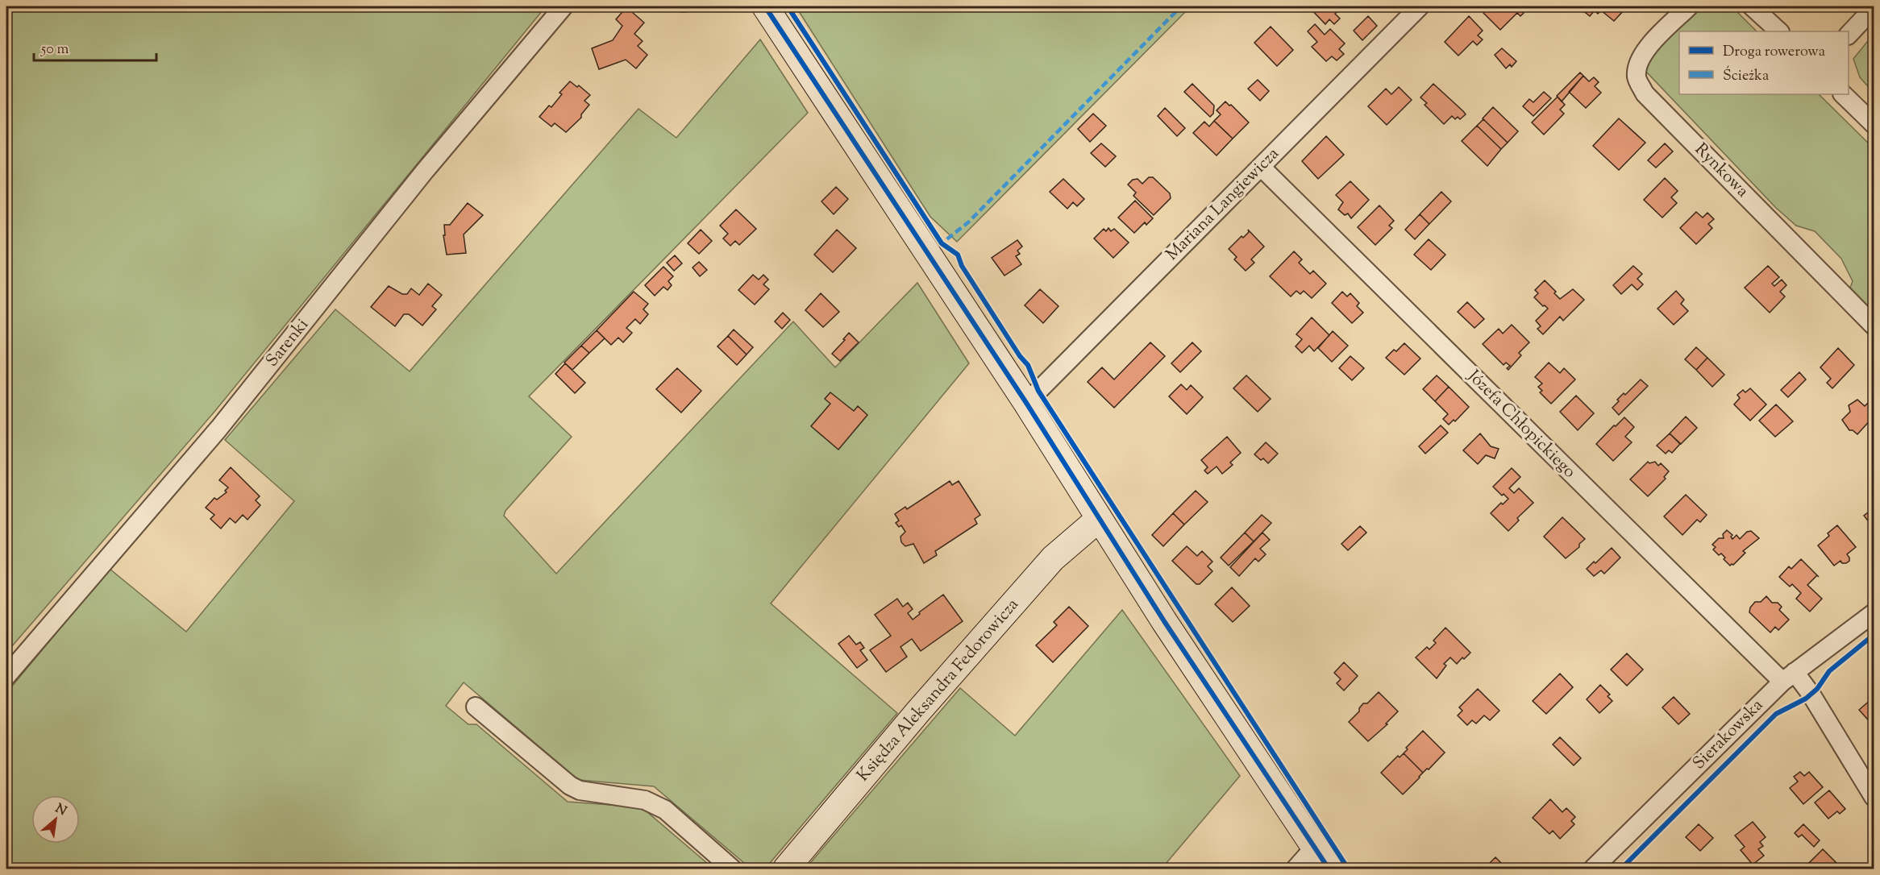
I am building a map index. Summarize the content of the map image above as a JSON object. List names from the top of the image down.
{
  "streets": {
    "street": [
      "Rynkowa",
      "Mariana Langiewicza",
      "Sarenki",
      "Józefa Chłopickiego",
      "Księdza Aleksandra Fedorowicza",
      "Sierakowska"
    ]
  },
  "crossings": [
    ["Mariana Langiewicza", "Józefa Chłopickiego"],
    ["Józefa Chłopickiego", "Sierakowska"]
  ],
  "legend": ["Droga rowerowa", "Ścieżka"],
  "scale_bar": "50 m",
  "north": "top right"
}
